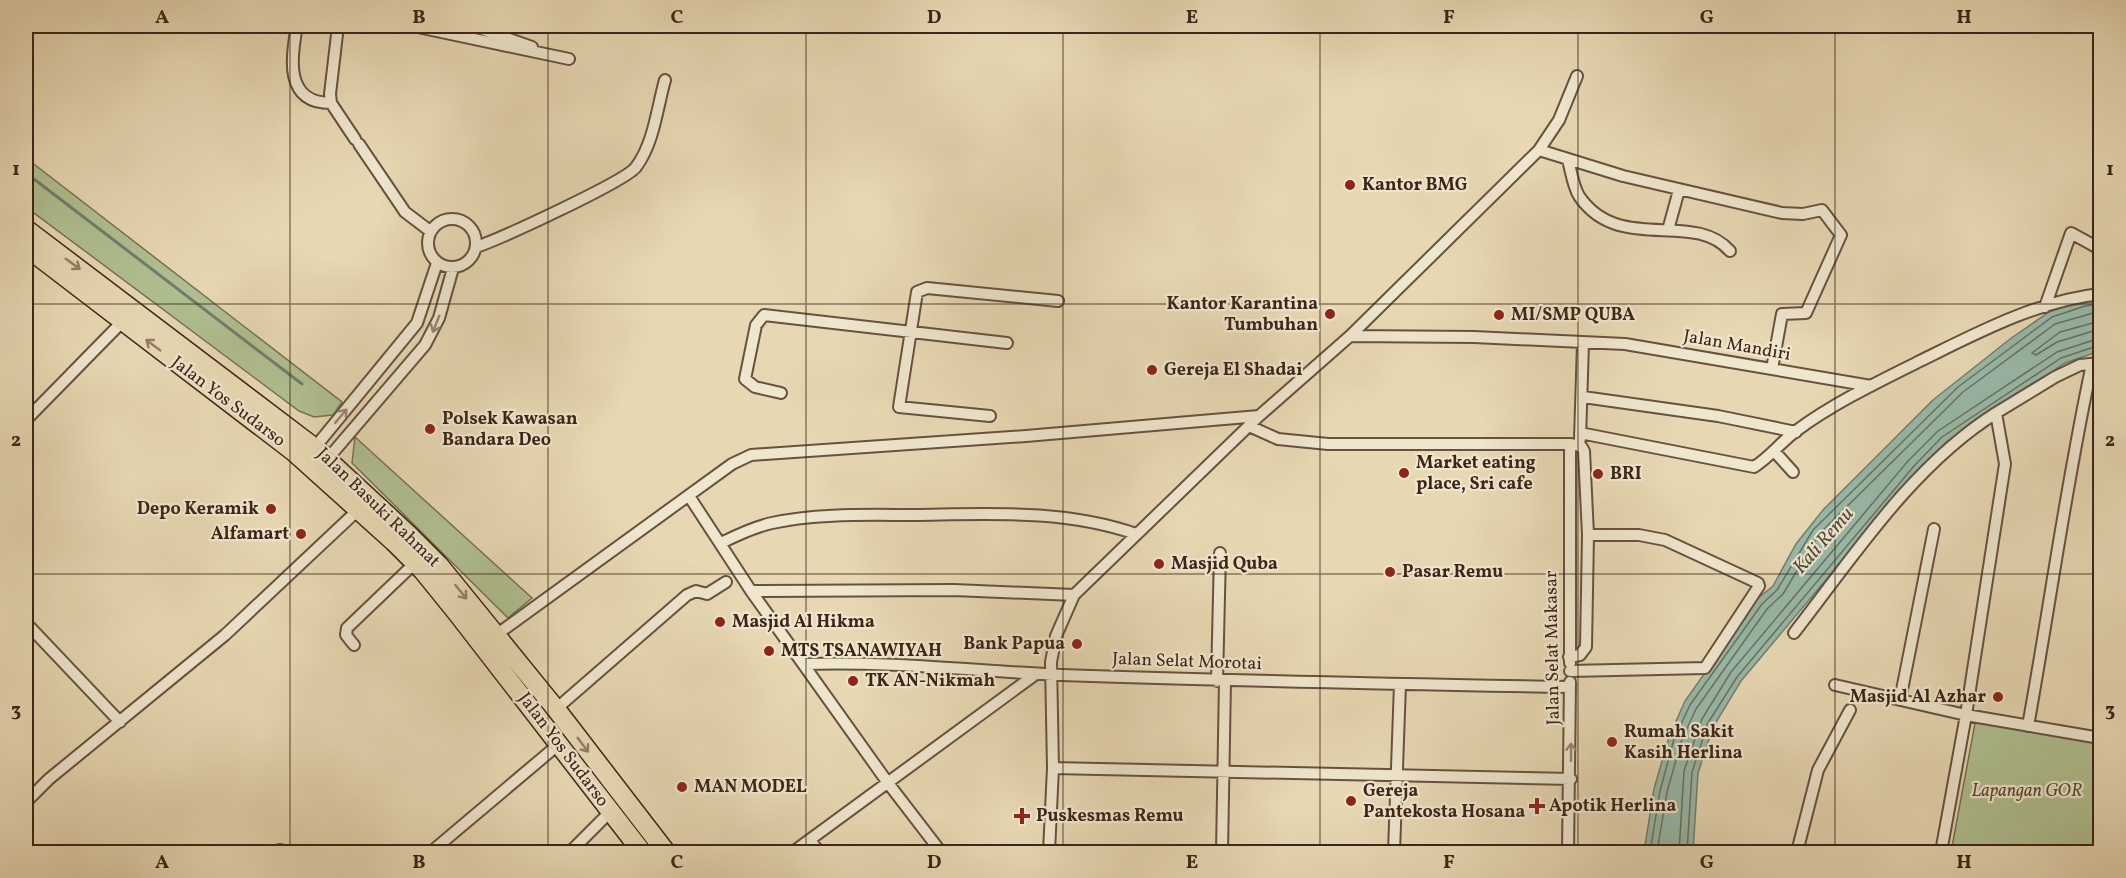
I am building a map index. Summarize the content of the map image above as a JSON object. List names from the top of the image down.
{
  "streets": {
    "highway": ["Jalan Yos Sudarso", "Jalan Basuki Rahmat"],
    "street": ["Jalan Mandiri", "Jalan Selat Makasar", "Jalan Selat Morotai"]
  },
  "crossings": [
    ["Jalan Yos Sudarso", "Jalan Basuki Rahmat"],
    ["Jalan Selat Makasar", "Jalan Selat Morotai"]
  ],
  "one_way": ["Jalan Basuki Rahmat"],
  "water": ["Kali Remu"],
  "parks": ["Lapangan GOR"],
  "places": {
    "other": [
      "Kantor BMG",
      "Kantor Karantina Tumbuhan",
      "MI/SMP QUBA",
      "Gereja El Shadai",
      "Polsek Kawasan Bandara Deo",
      "Market eating place, Sri cafe",
      "BRI",
      "Depo Keramik",
      "Alfamart",
      "Masjid Quba",
      "Pasar Remu",
      "Masjid Al Hikma",
      "Bank Papua",
      "MTS TSANAWIYAH",
      "TK AN-Nikmah",
      "Masjid Al Azhar",
      "Rumah Sakit Kasih Herlina",
      "MAN MODEL",
      "Gereja Pantekosta Hosana"
    ],
    "health": ["Apotik Herlina", "Puskesmas Remu"]
  },
  "grid": {
    "columns": [
      "A",
      "B",
      "C",
      "D",
      "E",
      "F",
      "G",
      "H"
    ],
    "rows": ["1", "2", "3"]
  }
}
